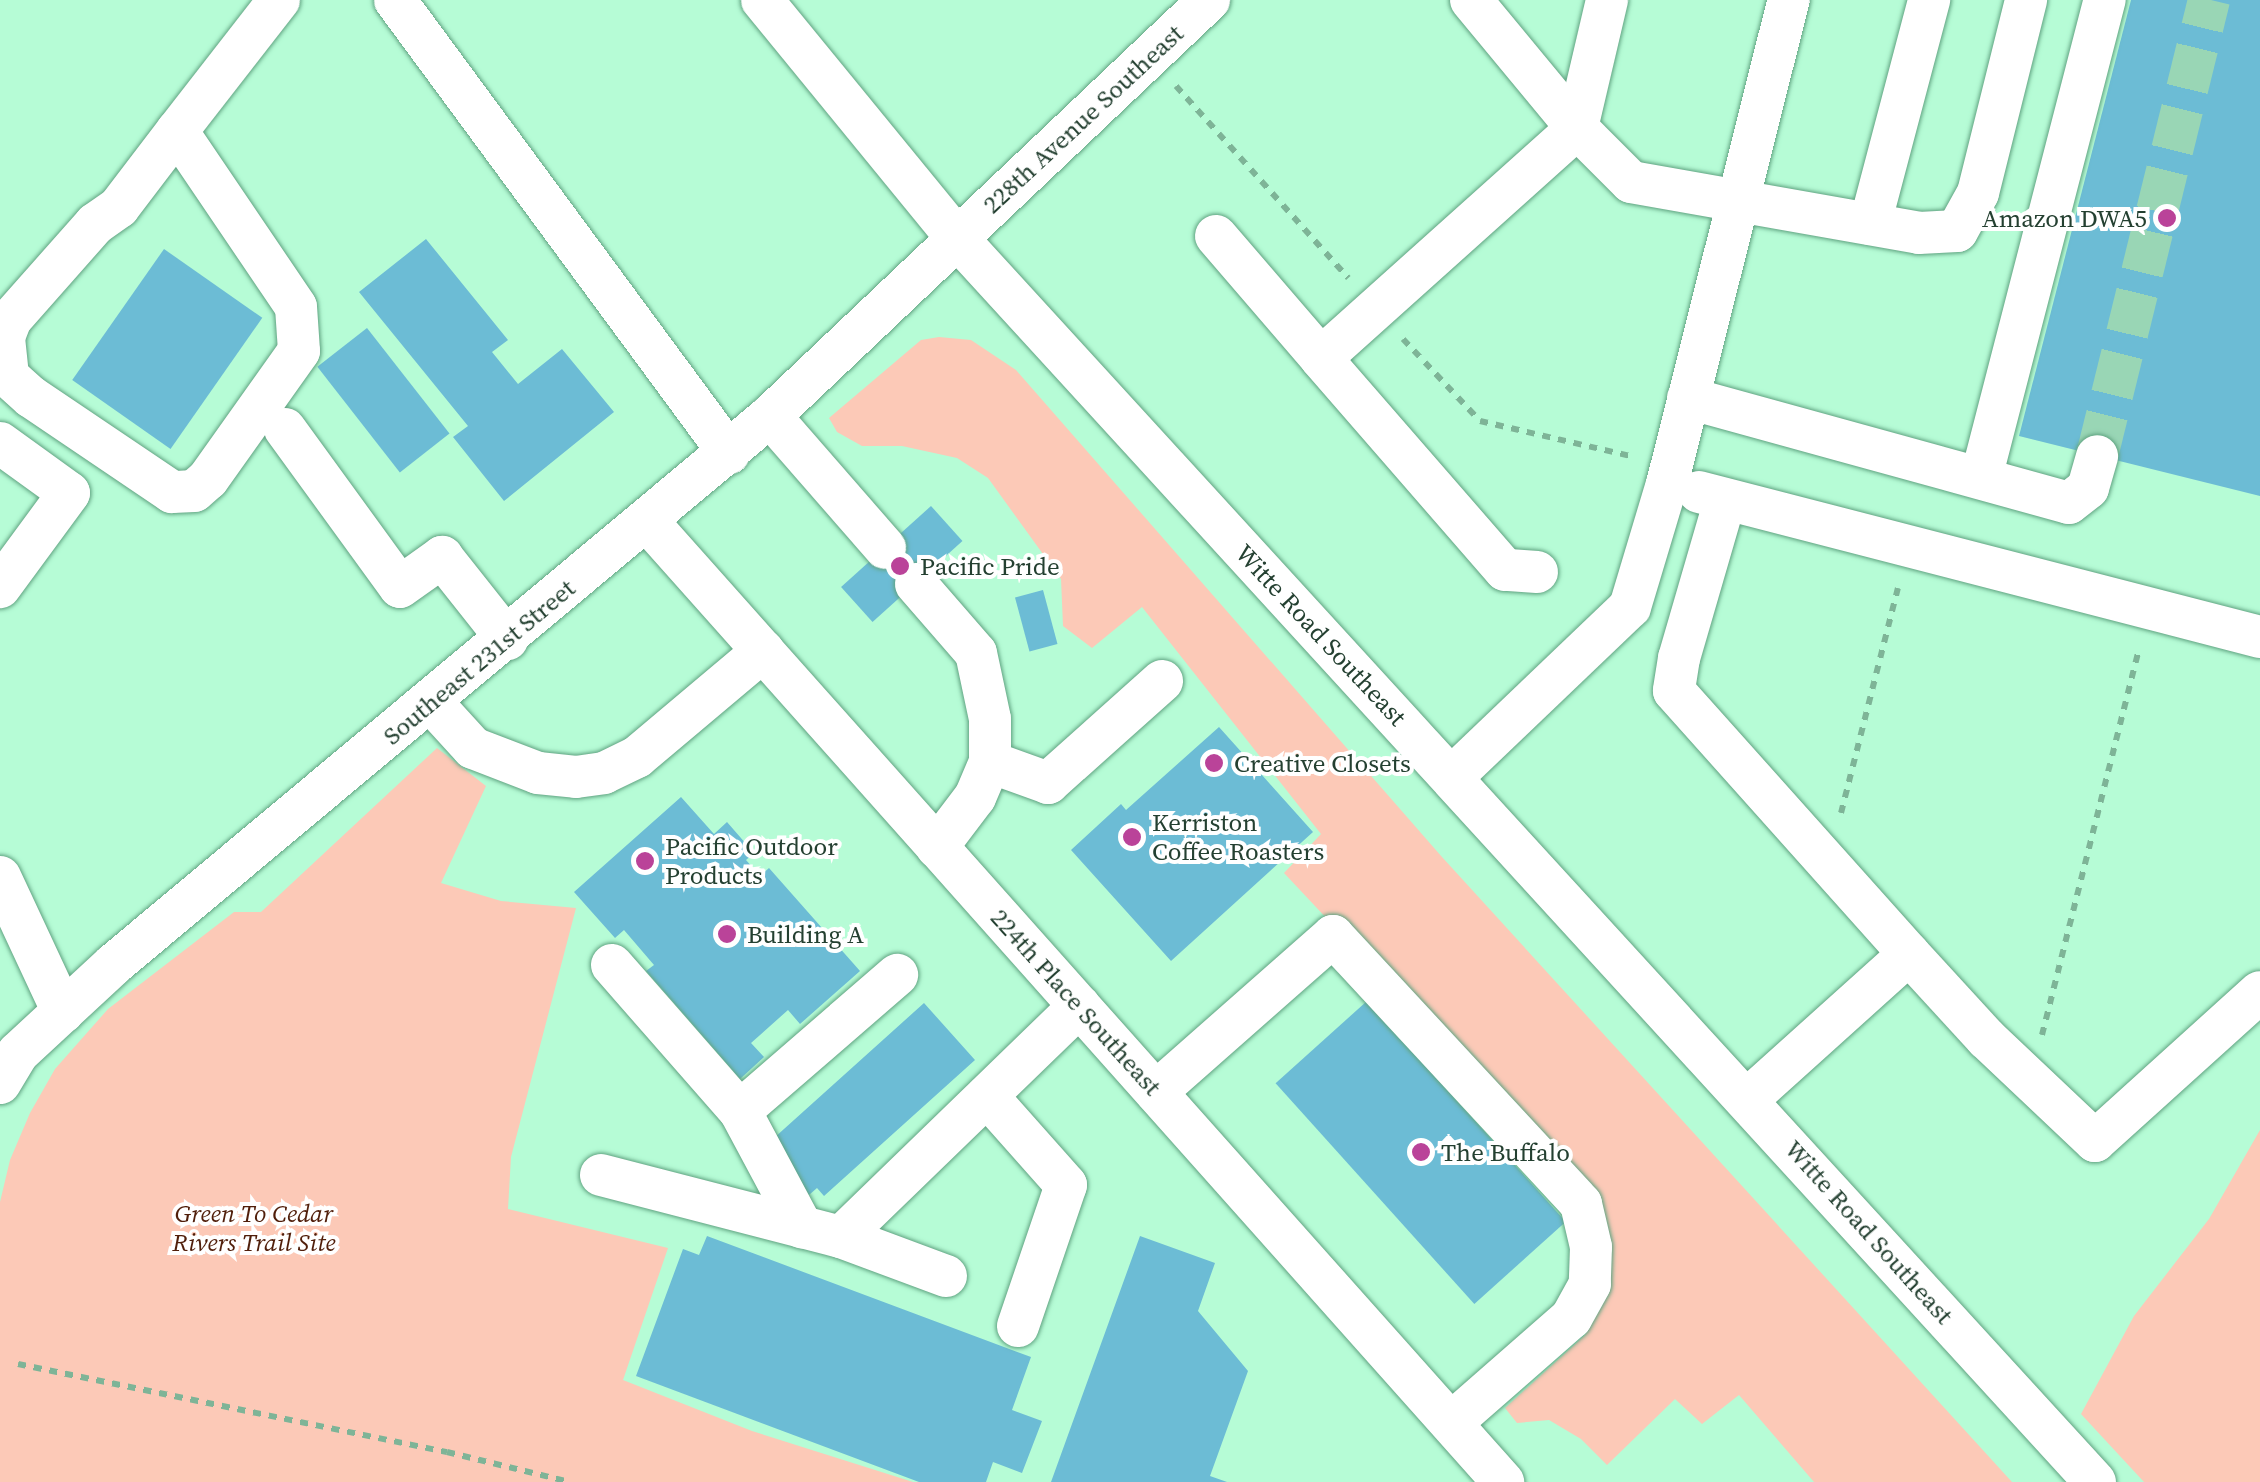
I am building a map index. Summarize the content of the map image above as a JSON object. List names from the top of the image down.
{
  "streets": {
    "street": [
      "228th Avenue Southeast",
      "Witte Road Southeast",
      "Southeast 231st Street",
      "224th Place Southeast"
    ]
  },
  "crossings": [
    ["228th Avenue Southeast", "Witte Road Southeast"],
    ["228th Avenue Southeast", "Southeast 231st Street"],
    ["Witte Road Southeast", "Southeast 231st Street"],
    ["Southeast 231st Street", "224th Place Southeast"]
  ],
  "parks": ["Green To Cedar Rivers Trail Site"],
  "places": [
    "Amazon DWA5",
    "Pacific Pride",
    "Creative Closets",
    "Kerriston Coffee Roasters",
    "Pacific Outdoor Products",
    "Building A",
    "The Buffalo"
  ]
}
